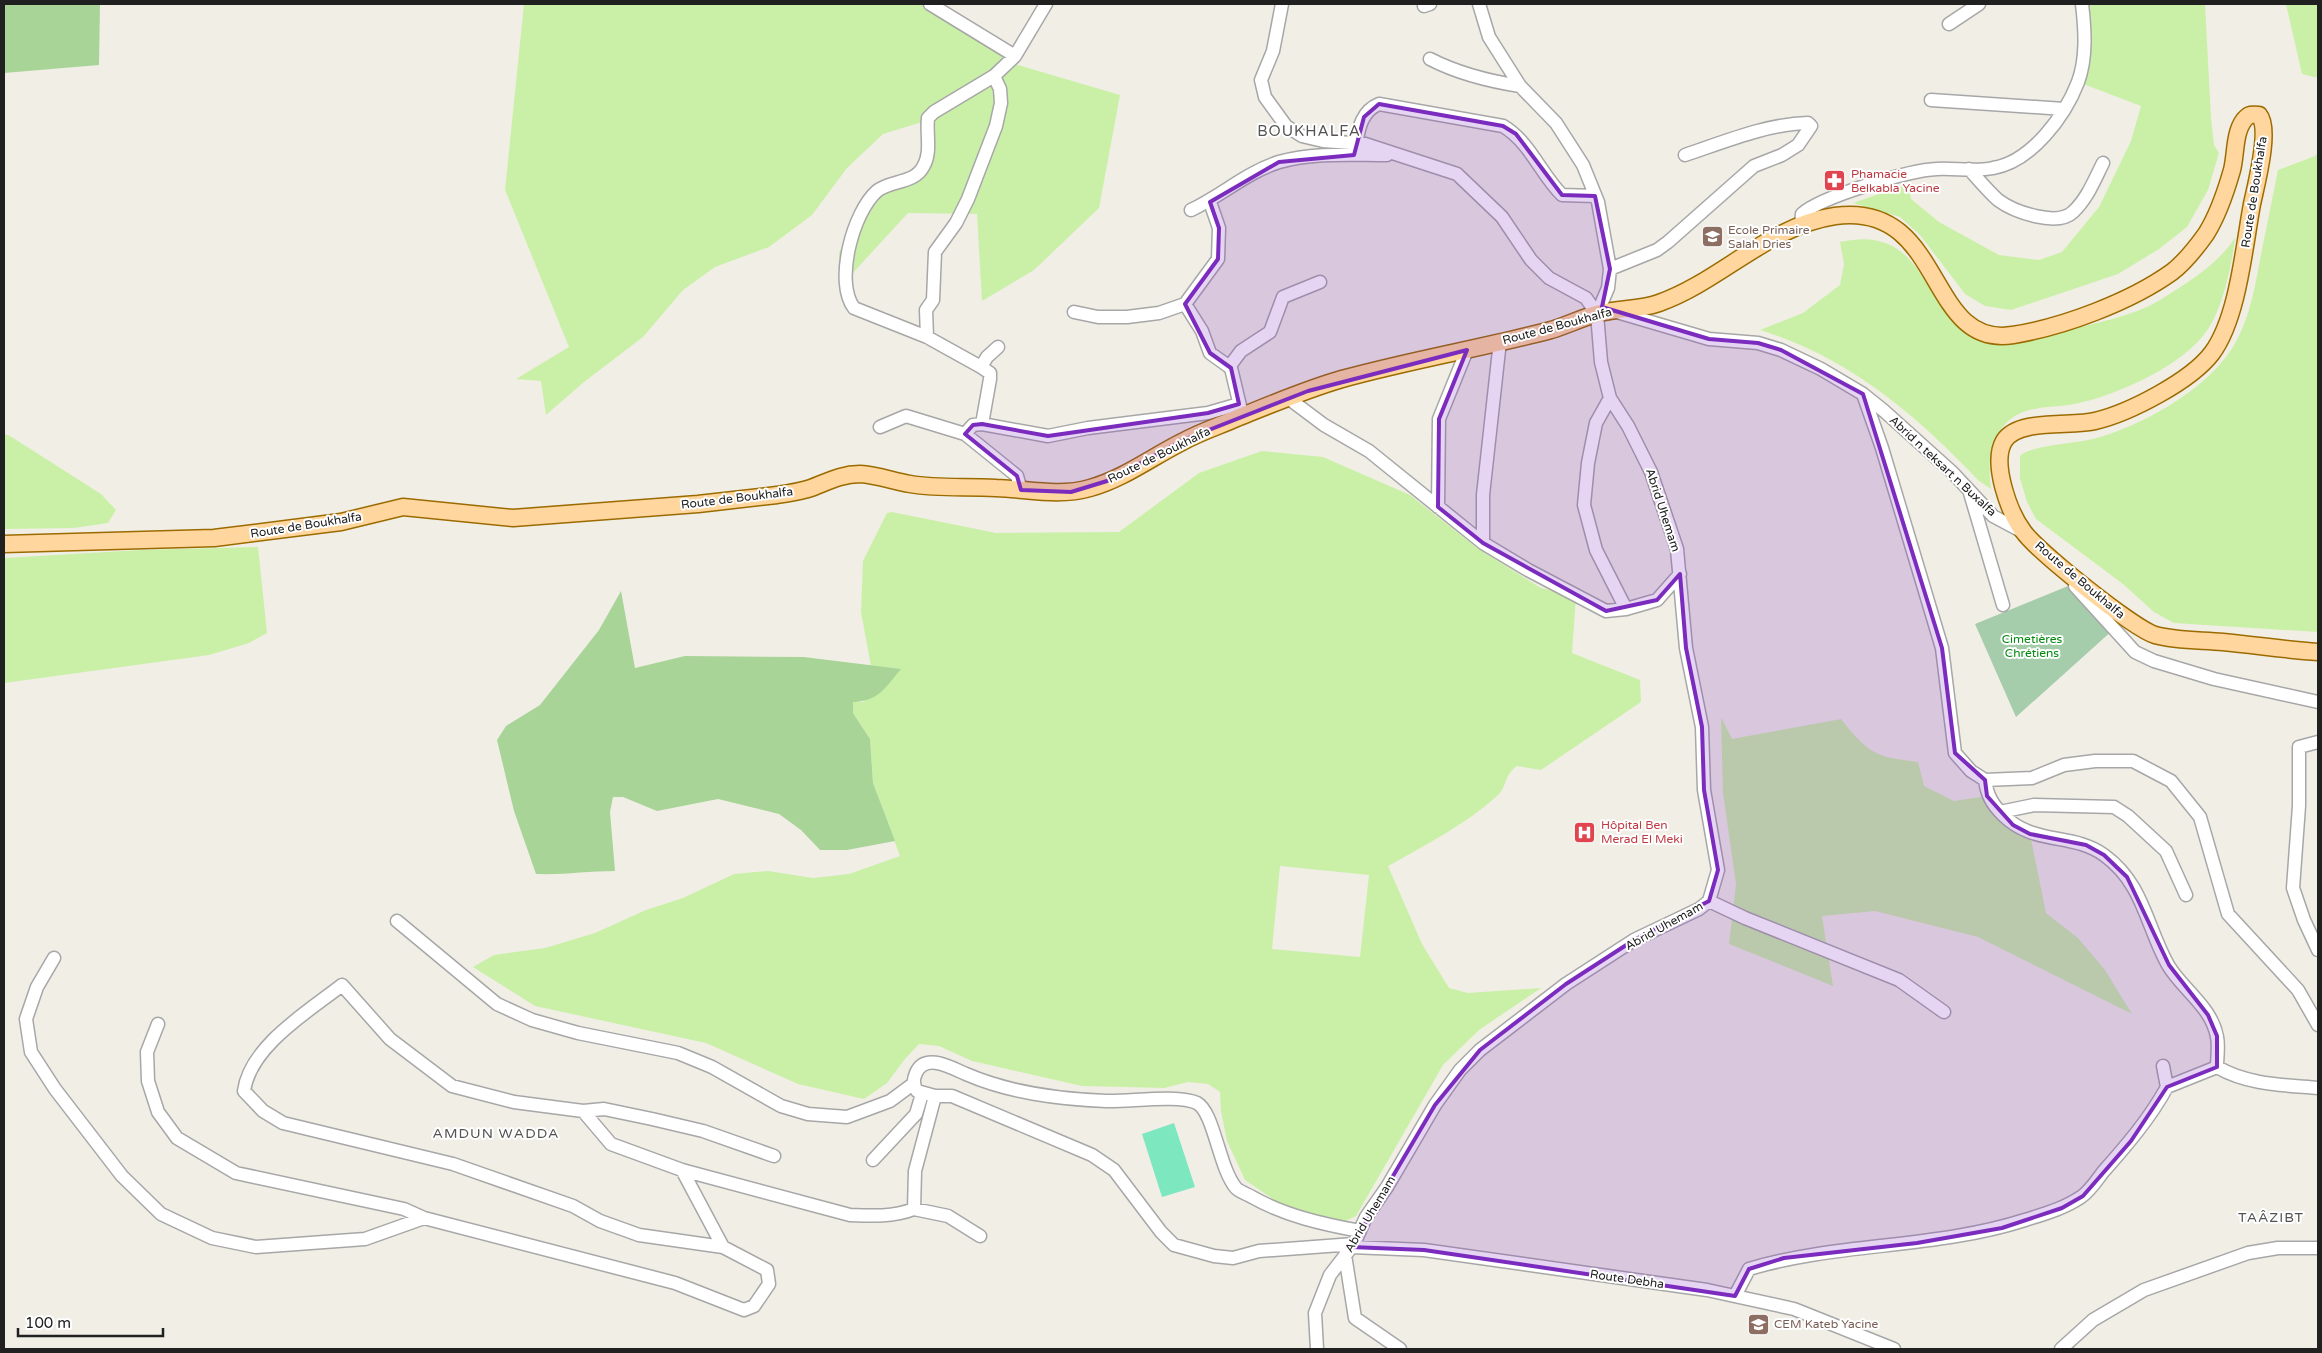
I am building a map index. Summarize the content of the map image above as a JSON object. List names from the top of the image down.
{
  "streets": {
    "main road": ["Route de Boukhalfa"],
    "street": ["Abrid n teksart n Buxalfa", "Abrid Uhemam", "Route Debha"]
  },
  "crossings": [
    ["Route de Boukhalfa", "Abrid n teksart n Buxalfa"],
    ["Route de Boukhalfa", "Abrid Uhemam"],
    ["Abrid n teksart n Buxalfa", "Abrid Uhemam"],
    ["Abrid Uhemam", "Route Debha"]
  ],
  "districts": ["BOUKHALFA", "AMDUN WADDA", "TAÂZIBT"],
  "parks": ["Cimetières Chrétiens"],
  "places": {
    "pharmacy": ["Phamacie Belkabla Yacine"],
    "school or university": ["Ecole Primaire Salah Dries", "CEM Kateb Yacine"],
    "hospital": ["Hôpital Ben Merad El Meki"]
  },
  "scale_bar": "100 m"
}
